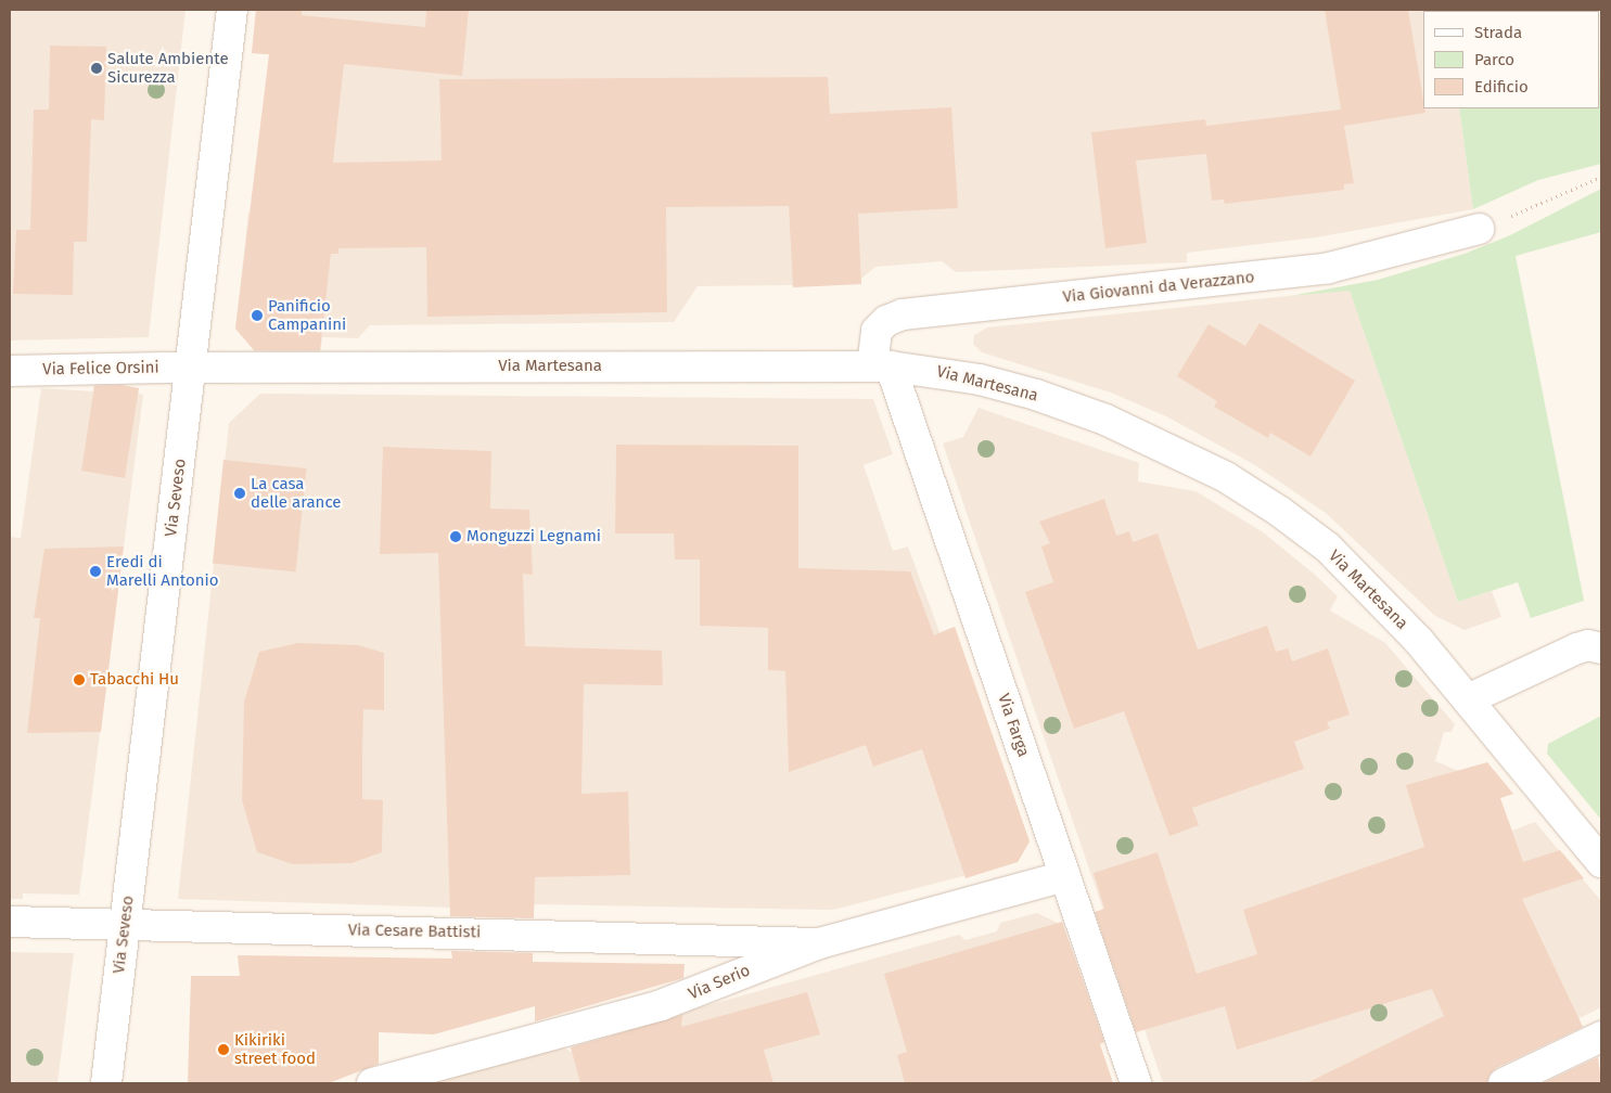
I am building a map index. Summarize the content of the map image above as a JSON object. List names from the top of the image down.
{
  "streets": {
    "street": [
      "Via Giovanni da Verazzano",
      "Via Martesana",
      "Via Felice Orsini",
      "Via Seveso",
      "Via Farga",
      "Via Cesare Battisti",
      "Via Serio"
    ]
  },
  "crossings": [
    ["Via Giovanni da Verazzano", "Via Martesana"],
    ["Via Giovanni da Verazzano", "Via Farga"],
    ["Via Martesana", "Via Felice Orsini"],
    ["Via Martesana", "Via Seveso"],
    ["Via Martesana", "Via Farga"],
    ["Via Felice Orsini", "Via Seveso"],
    ["Via Seveso", "Via Cesare Battisti"],
    ["Via Farga", "Via Serio"],
    ["Via Cesare Battisti", "Via Serio"]
  ],
  "places": [
    "Salute Ambiente Sicurezza",
    "Panificio Campanini",
    "La casa delle arance",
    "Monguzzi Legnami",
    "Eredi di Marelli Antonio",
    "Tabacchi Hu",
    "Kikiriki street food"
  ],
  "legend": ["Strada", "Parco", "Edificio"]
}
